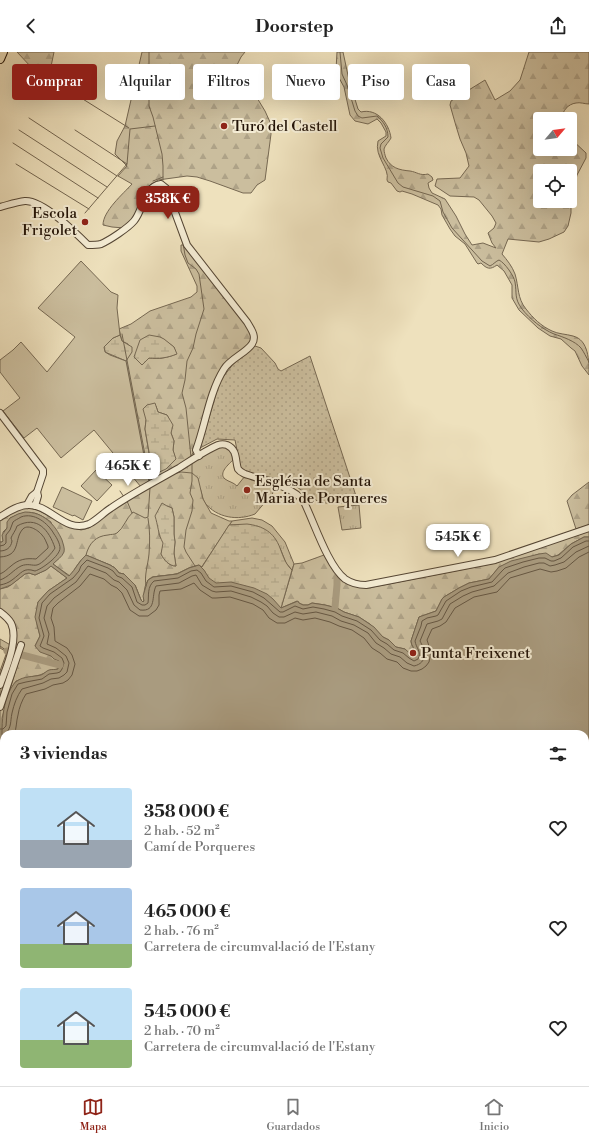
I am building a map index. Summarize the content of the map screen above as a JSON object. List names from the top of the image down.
{
  "places": [
    "Turó del Castell",
    "Escola Frigolet",
    "Església de Santa Maria de Porqueres",
    "Punta Freixenet"
  ],
  "north": "top right",
  "page": {
    "header": "Doorstep",
    "chip": [
      "Comprar",
      "Alquilar",
      "Filtros",
      "Nuevo",
      "Piso",
      "Casa"
    ],
    "price": ["358K €", "465K €", "545K €"],
    "heading": "3 viviendas",
    "list": [
      {
        "name": "358 000 €",
        "note": "2 hab. · 52 m² · Camí de Porqueres"
      },
      {
        "name": "465 000 €",
        "note": "2 hab. · 76 m² · Carretera de circumval·lació de l'Estany"
      },
      {
        "name": "545 000 €",
        "note": "2 hab. · 70 m² · Carretera de circumval·lació de l'Estany"
      }
    ],
    "tabs": ["Mapa", "Guardados", "Inicio"]
  }
}
